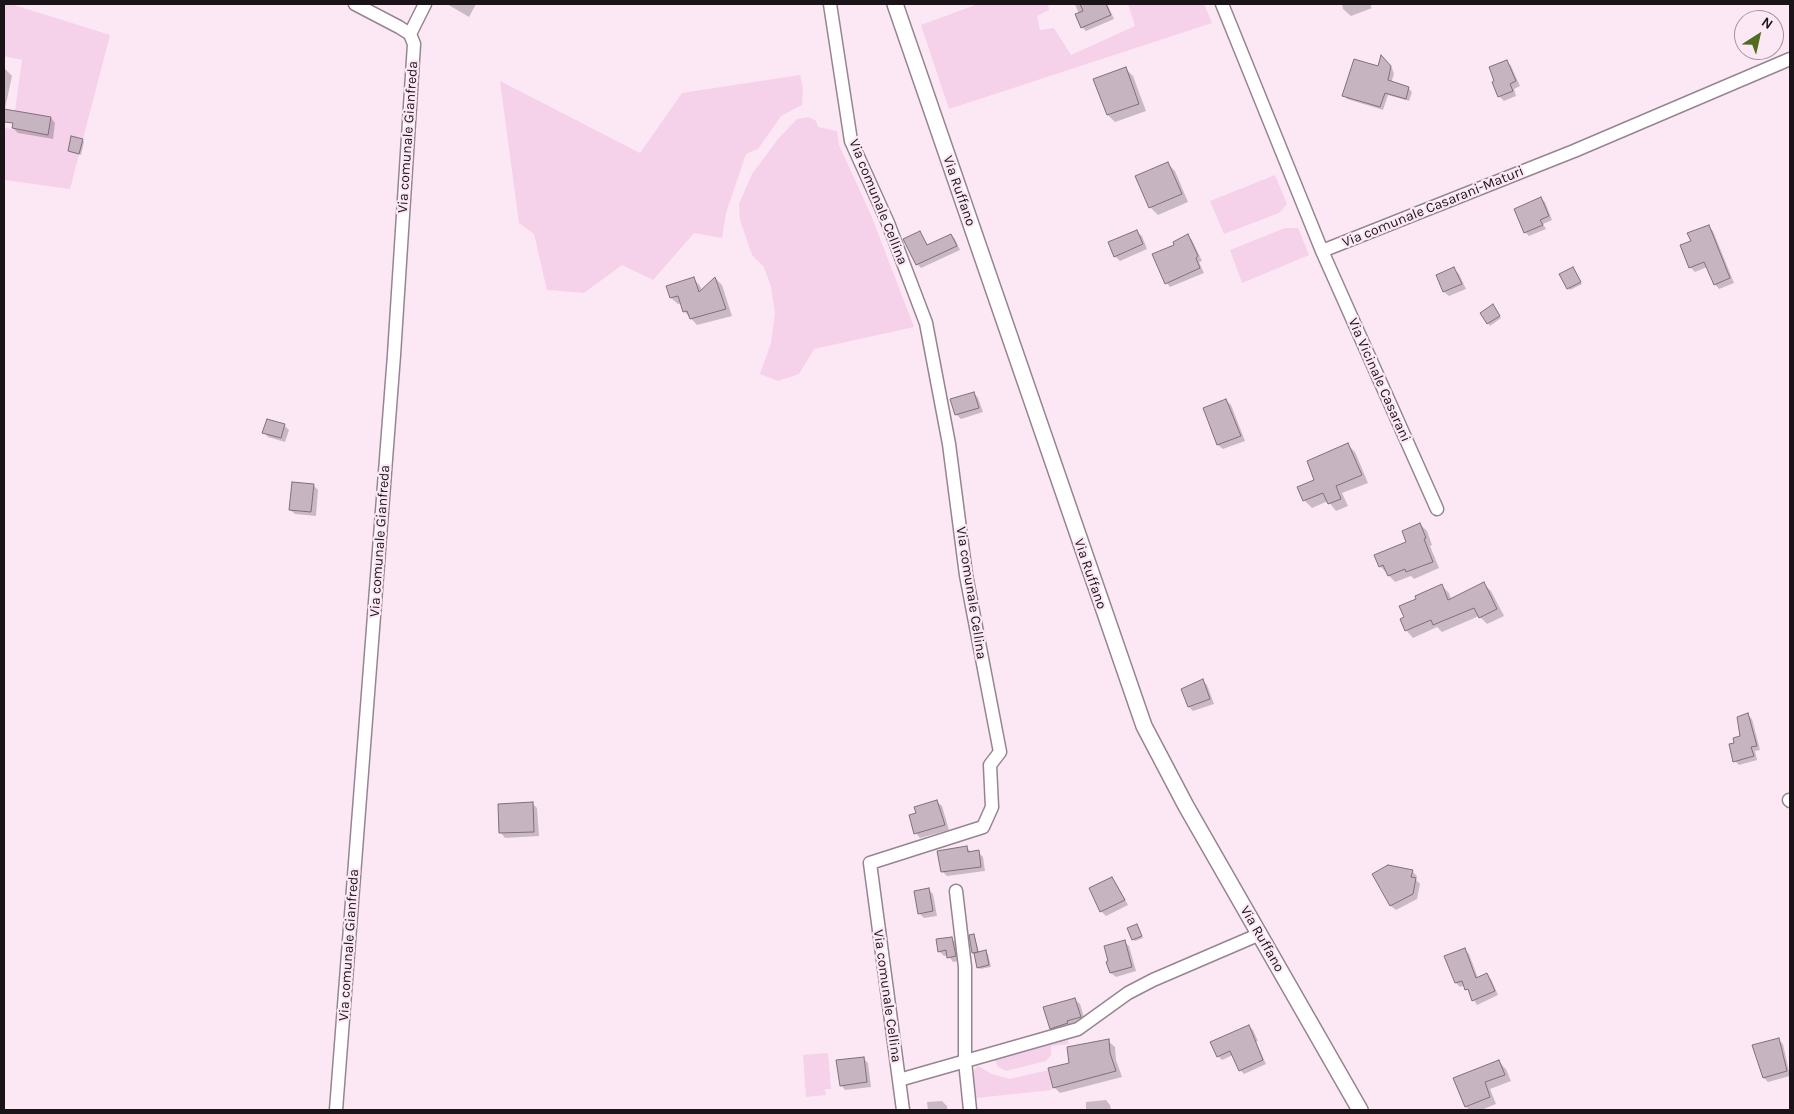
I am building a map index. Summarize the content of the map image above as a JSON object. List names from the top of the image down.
{
  "streets": {
    "street": [
      "Via comunale Gianfreda",
      "Via Ruffano",
      "Via comunale Cellina",
      "Via comunale Casarani-Maturi",
      "Via Vicinale Casarani"
    ]
  },
  "crossings": [
    ["Via comunale Casarani-Maturi", "Via Vicinale Casarani"]
  ],
  "north": "top right"
}
